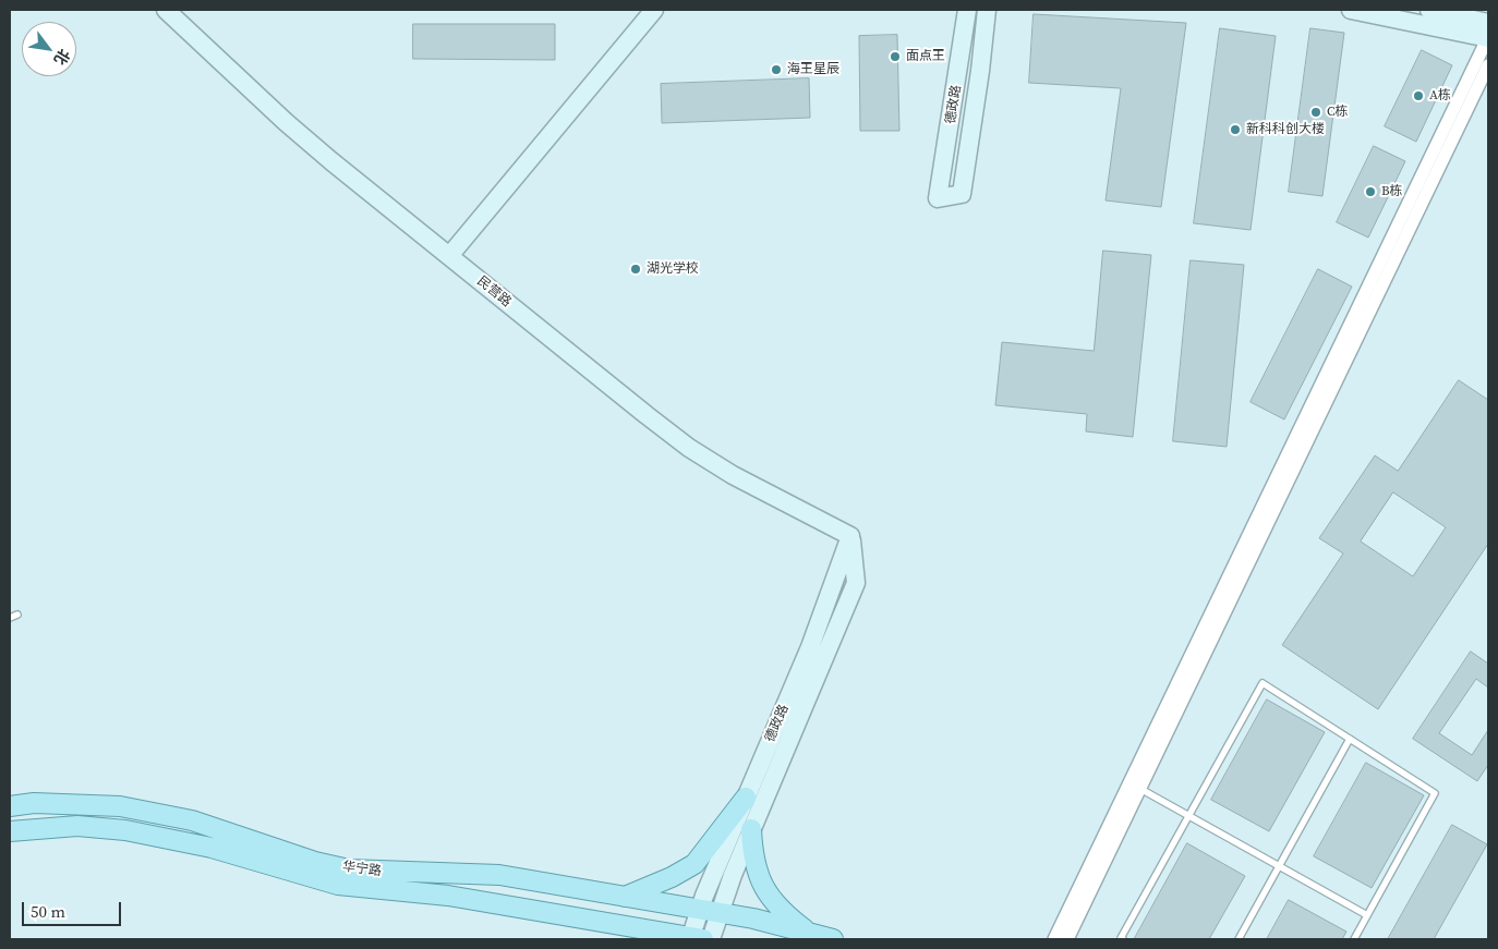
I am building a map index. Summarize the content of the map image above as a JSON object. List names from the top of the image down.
{
  "streets": {
    "main road": ["华宁路"],
    "street": ["德政路", "民营路"]
  },
  "crossings": [
    ["德政路", "民营路"],
    ["德政路", "华宁路"]
  ],
  "places": [
    "面点王",
    "海王星辰",
    "A栋",
    "C栋",
    "新科科创大楼",
    "B栋",
    "湖光学校"
  ],
  "scale_bar": "50 m",
  "north": "bottom right"
}
